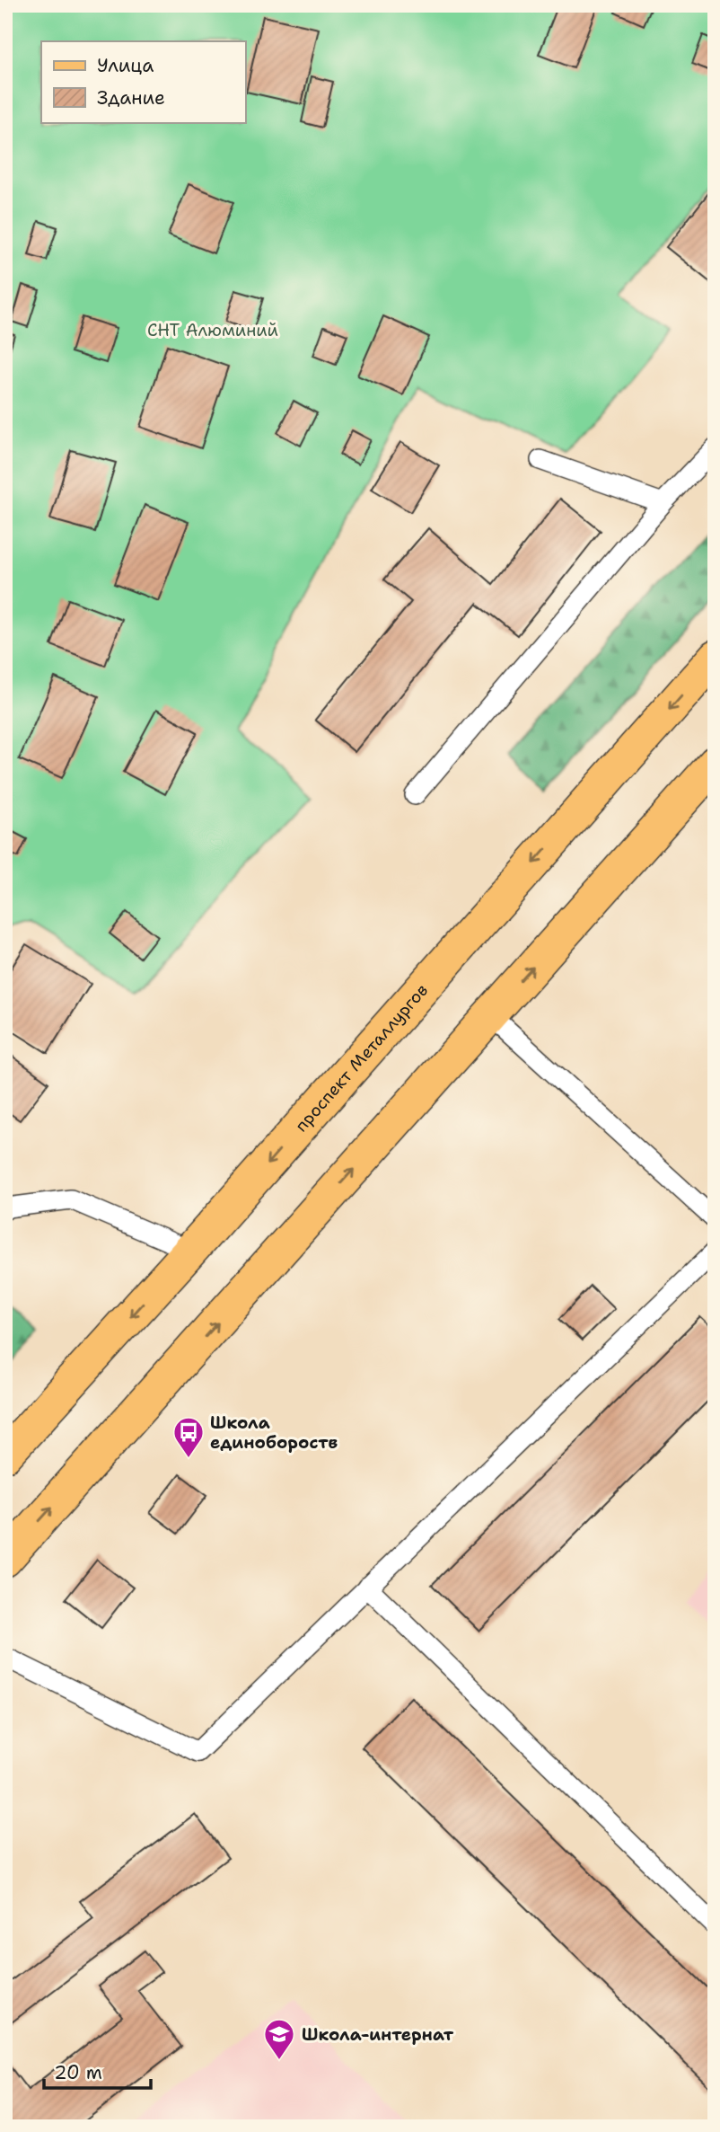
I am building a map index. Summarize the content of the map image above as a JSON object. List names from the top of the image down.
{
  "streets": {
    "main road": ["проспект Металлургов"]
  },
  "parks": ["СНТ Алюминий"],
  "places": {
    "bus stop": ["Школа единобороств"],
    "school or university": ["Школа-интернат"]
  },
  "legend": ["Улица", "Здание"],
  "scale_bar": "20 m"
}
